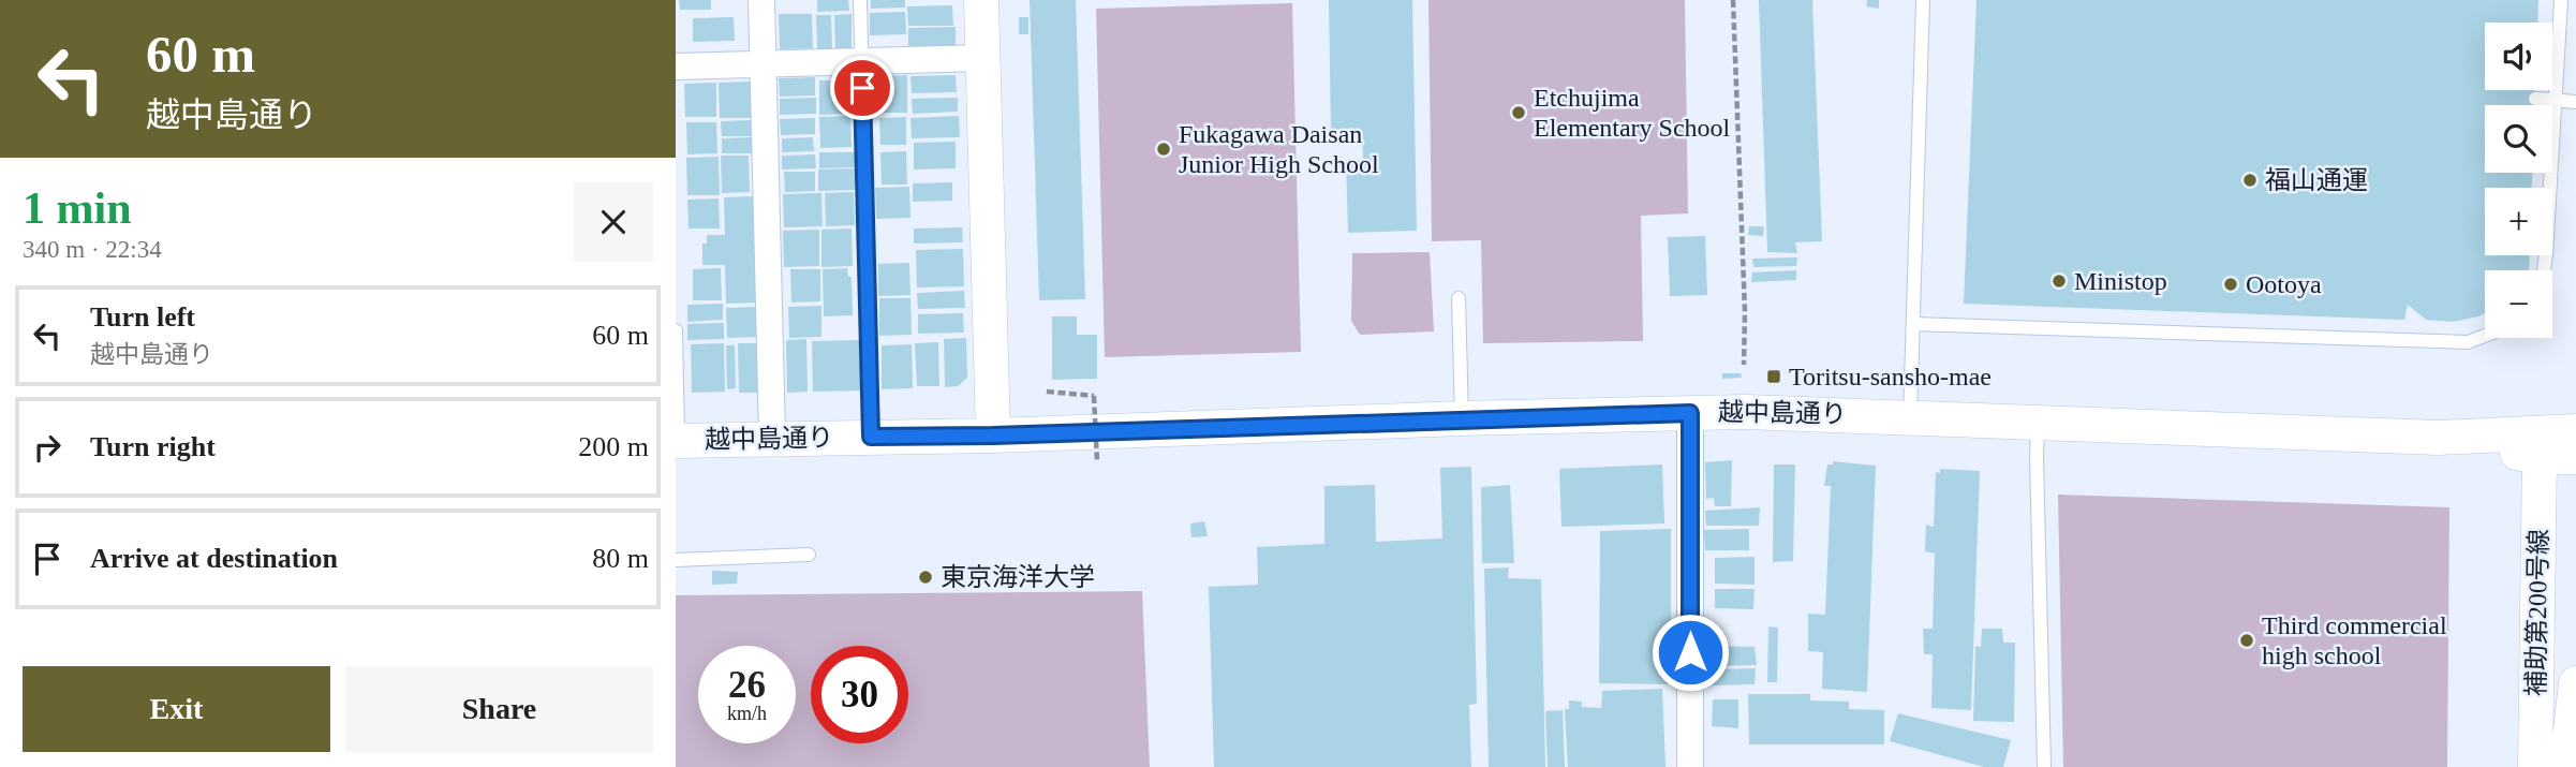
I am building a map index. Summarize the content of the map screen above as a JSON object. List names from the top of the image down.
{
  "streets": {
    "street": ["越中島通り", "補助第200号線"]
  },
  "crossings": [
    ["越中島通り", "補助第200号線"]
  ],
  "places": {
    "other": [
      "Etchujima Elementary School",
      "Fukagawa Daisan Junior High School",
      "福山通運",
      "Ministop",
      "Ootoya",
      "東京海洋大学",
      "Third commercial high school"
    ],
    "transit": ["Toritsu-sansho-mae"]
  },
  "page": {
    "turn": ["60 m", "越中島通り"],
    "map_buttons": ["+", "−"],
    "heading": ["1 min", "340 m · 22:34"],
    "list": [
      {
        "name": "Turn left",
        "note": "越中島通り",
        "value": "60 m"
      },
      {
        "name": "Turn right",
        "value": "200 m"
      },
      {
        "name": "Arrive at destination",
        "value": "80 m"
      }
    ],
    "speed": "26 km/h",
    "limit": "30",
    "buttons": ["Exit", "Share"]
  }
}
